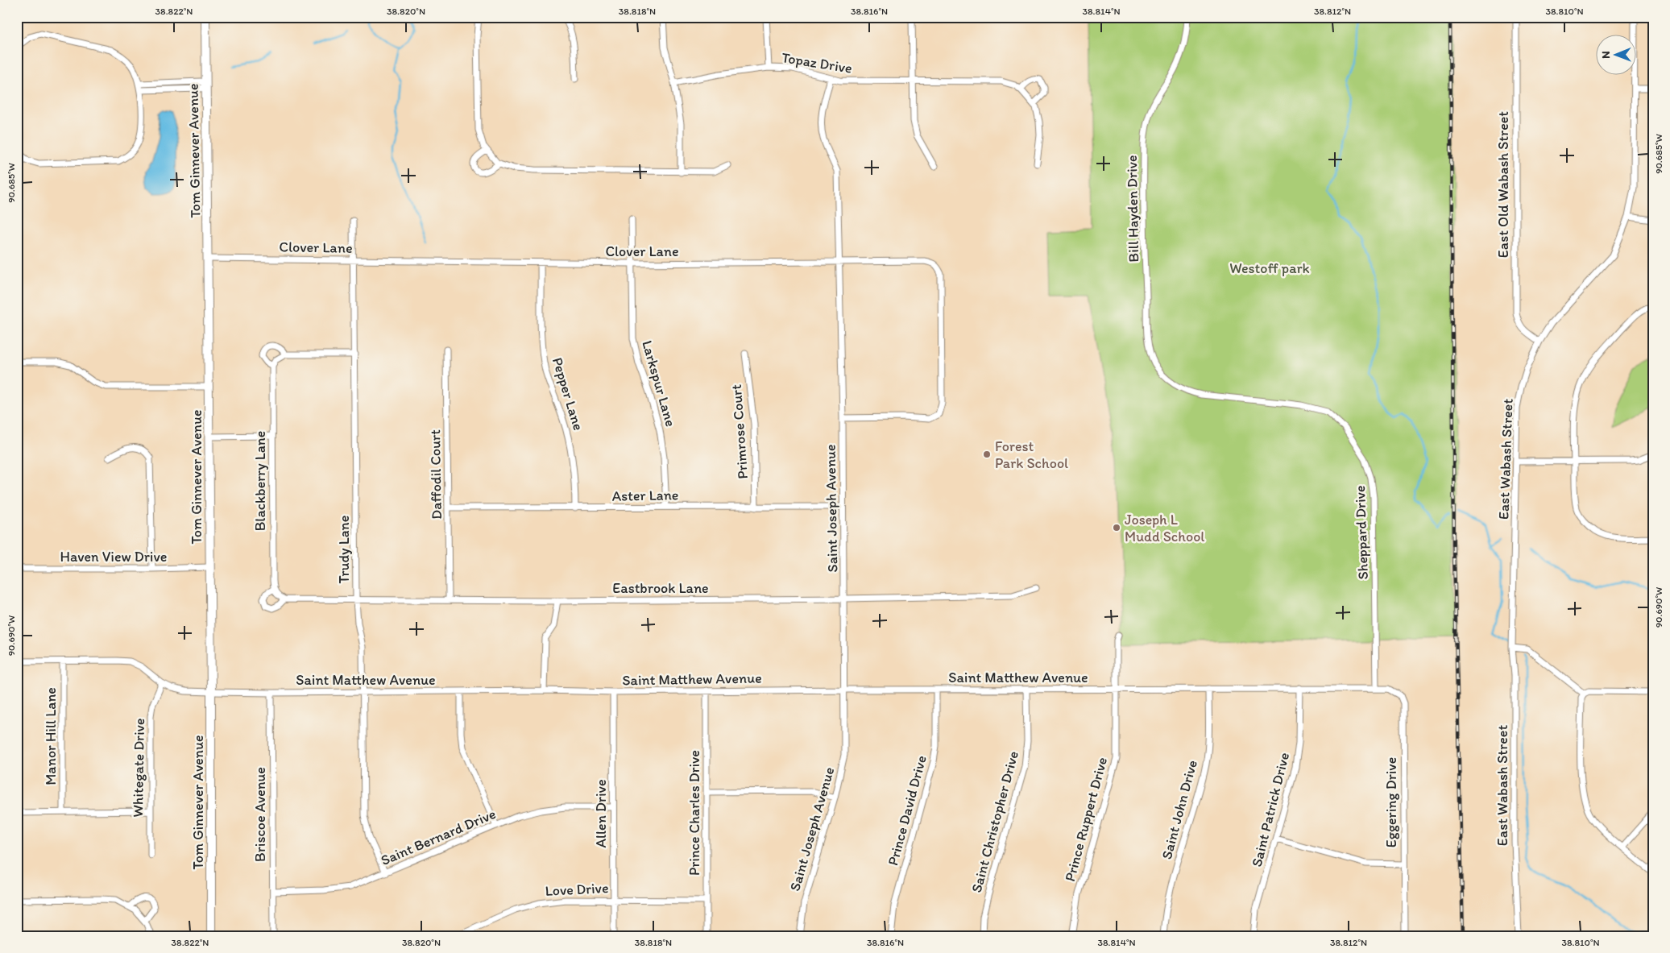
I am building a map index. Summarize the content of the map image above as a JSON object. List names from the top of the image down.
{
  "streets": {
    "main road": ["Tom Ginnever Avenue"],
    "street": [
      "Topaz Drive",
      "East Old Wabash Street",
      "Bill Hayden Drive",
      "Clover Lane",
      "Larkspur Lane",
      "Pepper Lane",
      "Primrose Court",
      "East Wabash Street",
      "Daffodil Court",
      "Blackberry Lane",
      "Aster Lane",
      "Saint Joseph Avenue",
      "Sheppard Drive",
      "Trudy Lane",
      "Haven View Drive",
      "Eastbrook Lane",
      "Saint Matthew Avenue",
      "Manor Hill Lane",
      "Whitegate Drive",
      "Eggering Drive",
      "Saint John Drive",
      "Saint Patrick Drive",
      "Prince David Drive",
      "Prince Charles Drive",
      "Allen Drive",
      "Briscoe Avenue",
      "Prince Ruppert Drive",
      "Saint Christopher Drive",
      "Saint Bernard Drive",
      "Love Drive"
    ]
  },
  "crossings": [
    ["Topaz Drive", "Saint Joseph Avenue"],
    ["Tom Ginnever Avenue", "Clover Lane"],
    ["Tom Ginnever Avenue", "Haven View Drive"],
    ["Tom Ginnever Avenue", "Saint Matthew Avenue"],
    ["East Old Wabash Street", "East Wabash Street"],
    ["Bill Hayden Drive", "Sheppard Drive"],
    ["Clover Lane", "Larkspur Lane"],
    ["Clover Lane", "Pepper Lane"],
    ["Clover Lane", "Saint Joseph Avenue"],
    ["Clover Lane", "Trudy Lane"],
    ["Larkspur Lane", "Aster Lane"],
    ["Pepper Lane", "Aster Lane"],
    ["Primrose Court", "Aster Lane"],
    ["Daffodil Court", "Aster Lane"],
    ["Daffodil Court", "Eastbrook Lane"],
    ["Blackberry Lane", "Eastbrook Lane"],
    ["Aster Lane", "Saint Joseph Avenue"],
    ["Saint Joseph Avenue", "Eastbrook Lane"],
    ["Saint Joseph Avenue", "Saint Matthew Avenue"],
    ["Sheppard Drive", "Saint Matthew Avenue"],
    ["Sheppard Drive", "Eggering Drive"],
    ["Trudy Lane", "Eastbrook Lane"],
    ["Trudy Lane", "Saint Matthew Avenue"],
    ["Trudy Lane", "Saint Bernard Drive"],
    ["Saint Matthew Avenue", "Manor Hill Lane"],
    ["Saint Matthew Avenue", "Whitegate Drive"],
    ["Saint Matthew Avenue", "Eggering Drive"],
    ["Saint Matthew Avenue", "Saint John Drive"],
    ["Saint Matthew Avenue", "Saint Patrick Drive"],
    ["Saint Matthew Avenue", "Prince David Drive"],
    ["Saint Matthew Avenue", "Prince Charles Drive"],
    ["Saint Matthew Avenue", "Allen Drive"],
    ["Saint Matthew Avenue", "Briscoe Avenue"],
    ["Saint Matthew Avenue", "Prince Ruppert Drive"],
    ["Saint Matthew Avenue", "Saint Christopher Drive"],
    ["Prince Charles Drive", "Love Drive"],
    ["Allen Drive", "Saint Bernard Drive"],
    ["Allen Drive", "Love Drive"],
    ["Briscoe Avenue", "Saint Bernard Drive"]
  ],
  "parks": ["Westoff park"],
  "places": ["Forest Park School", "Joseph L Mudd School"],
  "north": "left",
  "coordinates": [
    "38.822°N",
    "38.820°N",
    "38.818°N",
    "38.816°N",
    "38.814°N",
    "38.812°N",
    "38.810°N",
    "90.685°W",
    "90.690°W"
  ]
}
